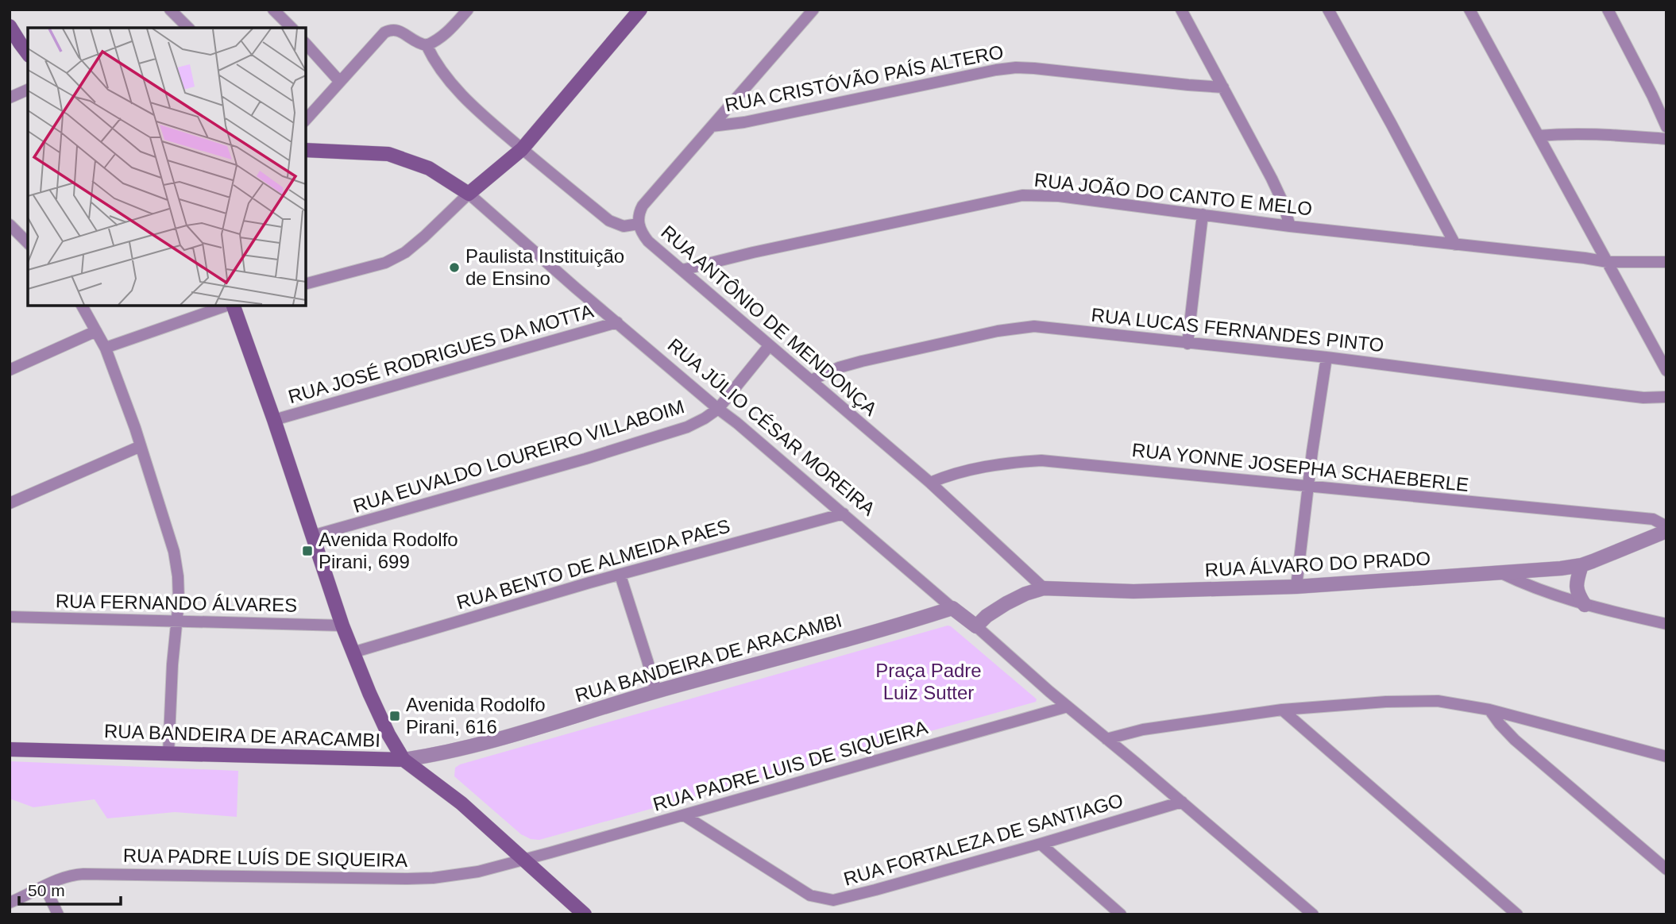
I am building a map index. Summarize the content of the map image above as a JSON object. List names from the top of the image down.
{
  "streets": {
    "main road": ["RUA JÚLIO CÉSAR MOREIRA", "RUA BANDEIRA DE ARACAMBI"],
    "street": [
      "RUA CRISTÓVÃO PAÍS ALTERO",
      "RUA JOÃO DO CANTO E MELO",
      "RUA ANTÔNIO DE MENDONÇA",
      "RUA LUCAS FERNANDES PINTO",
      "RUA JOSÉ RODRIGUES DA MOTTA",
      "RUA EUVALDO LOUREIRO VILLABOIM",
      "RUA YONNE JOSEPHA SCHAEBERLE",
      "RUA BENTO DE ALMEIDA PAES",
      "RUA ÁLVARO DO PRADO",
      "RUA FERNANDO ÁLVARES",
      "RUA PADRE LUIS DE SIQUEIRA",
      "RUA FORTALEZA DE SANTIAGO",
      "RUA PADRE LUÍS DE SIQUEIRA"
    ]
  },
  "crossings": [
    ["RUA JOÃO DO CANTO E MELO", "RUA ANTÔNIO DE MENDONÇA"],
    ["RUA ANTÔNIO DE MENDONÇA", "RUA LUCAS FERNANDES PINTO"],
    ["RUA ANTÔNIO DE MENDONÇA", "RUA EUVALDO LOUREIRO VILLABOIM"],
    ["RUA ANTÔNIO DE MENDONÇA", "RUA YONNE JOSEPHA SCHAEBERLE"],
    ["RUA ANTÔNIO DE MENDONÇA", "RUA ÁLVARO DO PRADO"],
    ["RUA JOSÉ RODRIGUES DA MOTTA", "RUA JÚLIO CÉSAR MOREIRA"],
    ["RUA JÚLIO CÉSAR MOREIRA", "RUA EUVALDO LOUREIRO VILLABOIM"],
    ["RUA JÚLIO CÉSAR MOREIRA", "RUA BENTO DE ALMEIDA PAES"],
    ["RUA JÚLIO CÉSAR MOREIRA", "RUA ÁLVARO DO PRADO"],
    ["RUA JÚLIO CÉSAR MOREIRA", "RUA BANDEIRA DE ARACAMBI"],
    ["RUA JÚLIO CÉSAR MOREIRA", "RUA PADRE LUIS DE SIQUEIRA"],
    ["RUA JÚLIO CÉSAR MOREIRA", "RUA FORTALEZA DE SANTIAGO"],
    ["RUA YONNE JOSEPHA SCHAEBERLE", "RUA ÁLVARO DO PRADO"],
    ["RUA PADRE LUIS DE SIQUEIRA", "RUA FORTALEZA DE SANTIAGO"],
    ["RUA PADRE LUIS DE SIQUEIRA", "RUA PADRE LUÍS DE SIQUEIRA"]
  ],
  "parks": ["Praça Padre Luiz Sutter"],
  "places": {
    "other": ["Paulista Instituição de Ensino"],
    "transit": ["Avenida Rodolfo Pirani, 699", "Avenida Rodolfo Pirani, 616"]
  },
  "scale_bar": "50 m"
}
